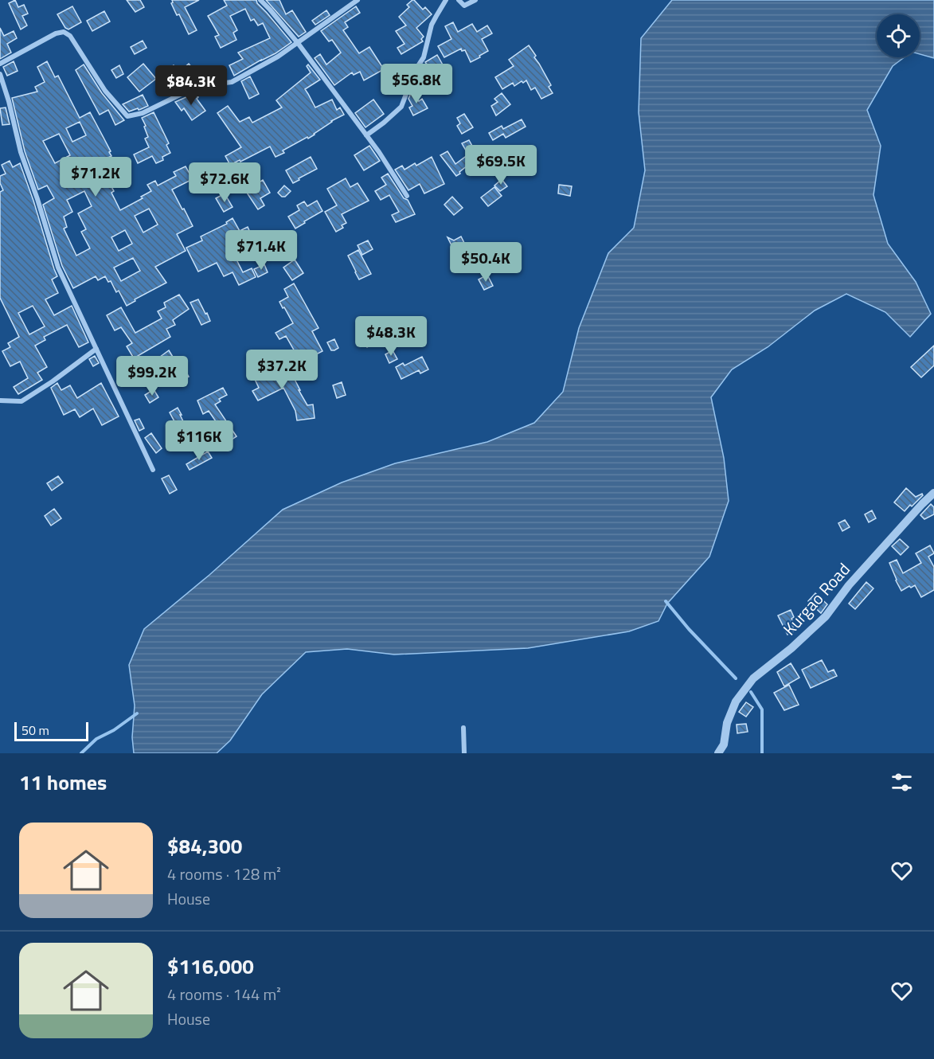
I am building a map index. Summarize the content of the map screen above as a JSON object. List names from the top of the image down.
{
  "streets": {
    "street": ["Kurgao Road"]
  },
  "scale_bar": "50 m",
  "page": {
    "price": [
      "$56.8K",
      "$84.3K",
      "$69.5K",
      "$71.2K",
      "$72.6K",
      "$71.4K",
      "$50.4K",
      "$48.3K",
      "$37.2K",
      "$99.2K",
      "$116K"
    ],
    "scale": "50 m",
    "heading": "11 homes",
    "list": [
      {
        "name": "$84,300",
        "note": "4 rooms · 128 m² · House"
      },
      {
        "name": "$116,000",
        "note": "4 rooms · 144 m² · House"
      }
    ]
  }
}
